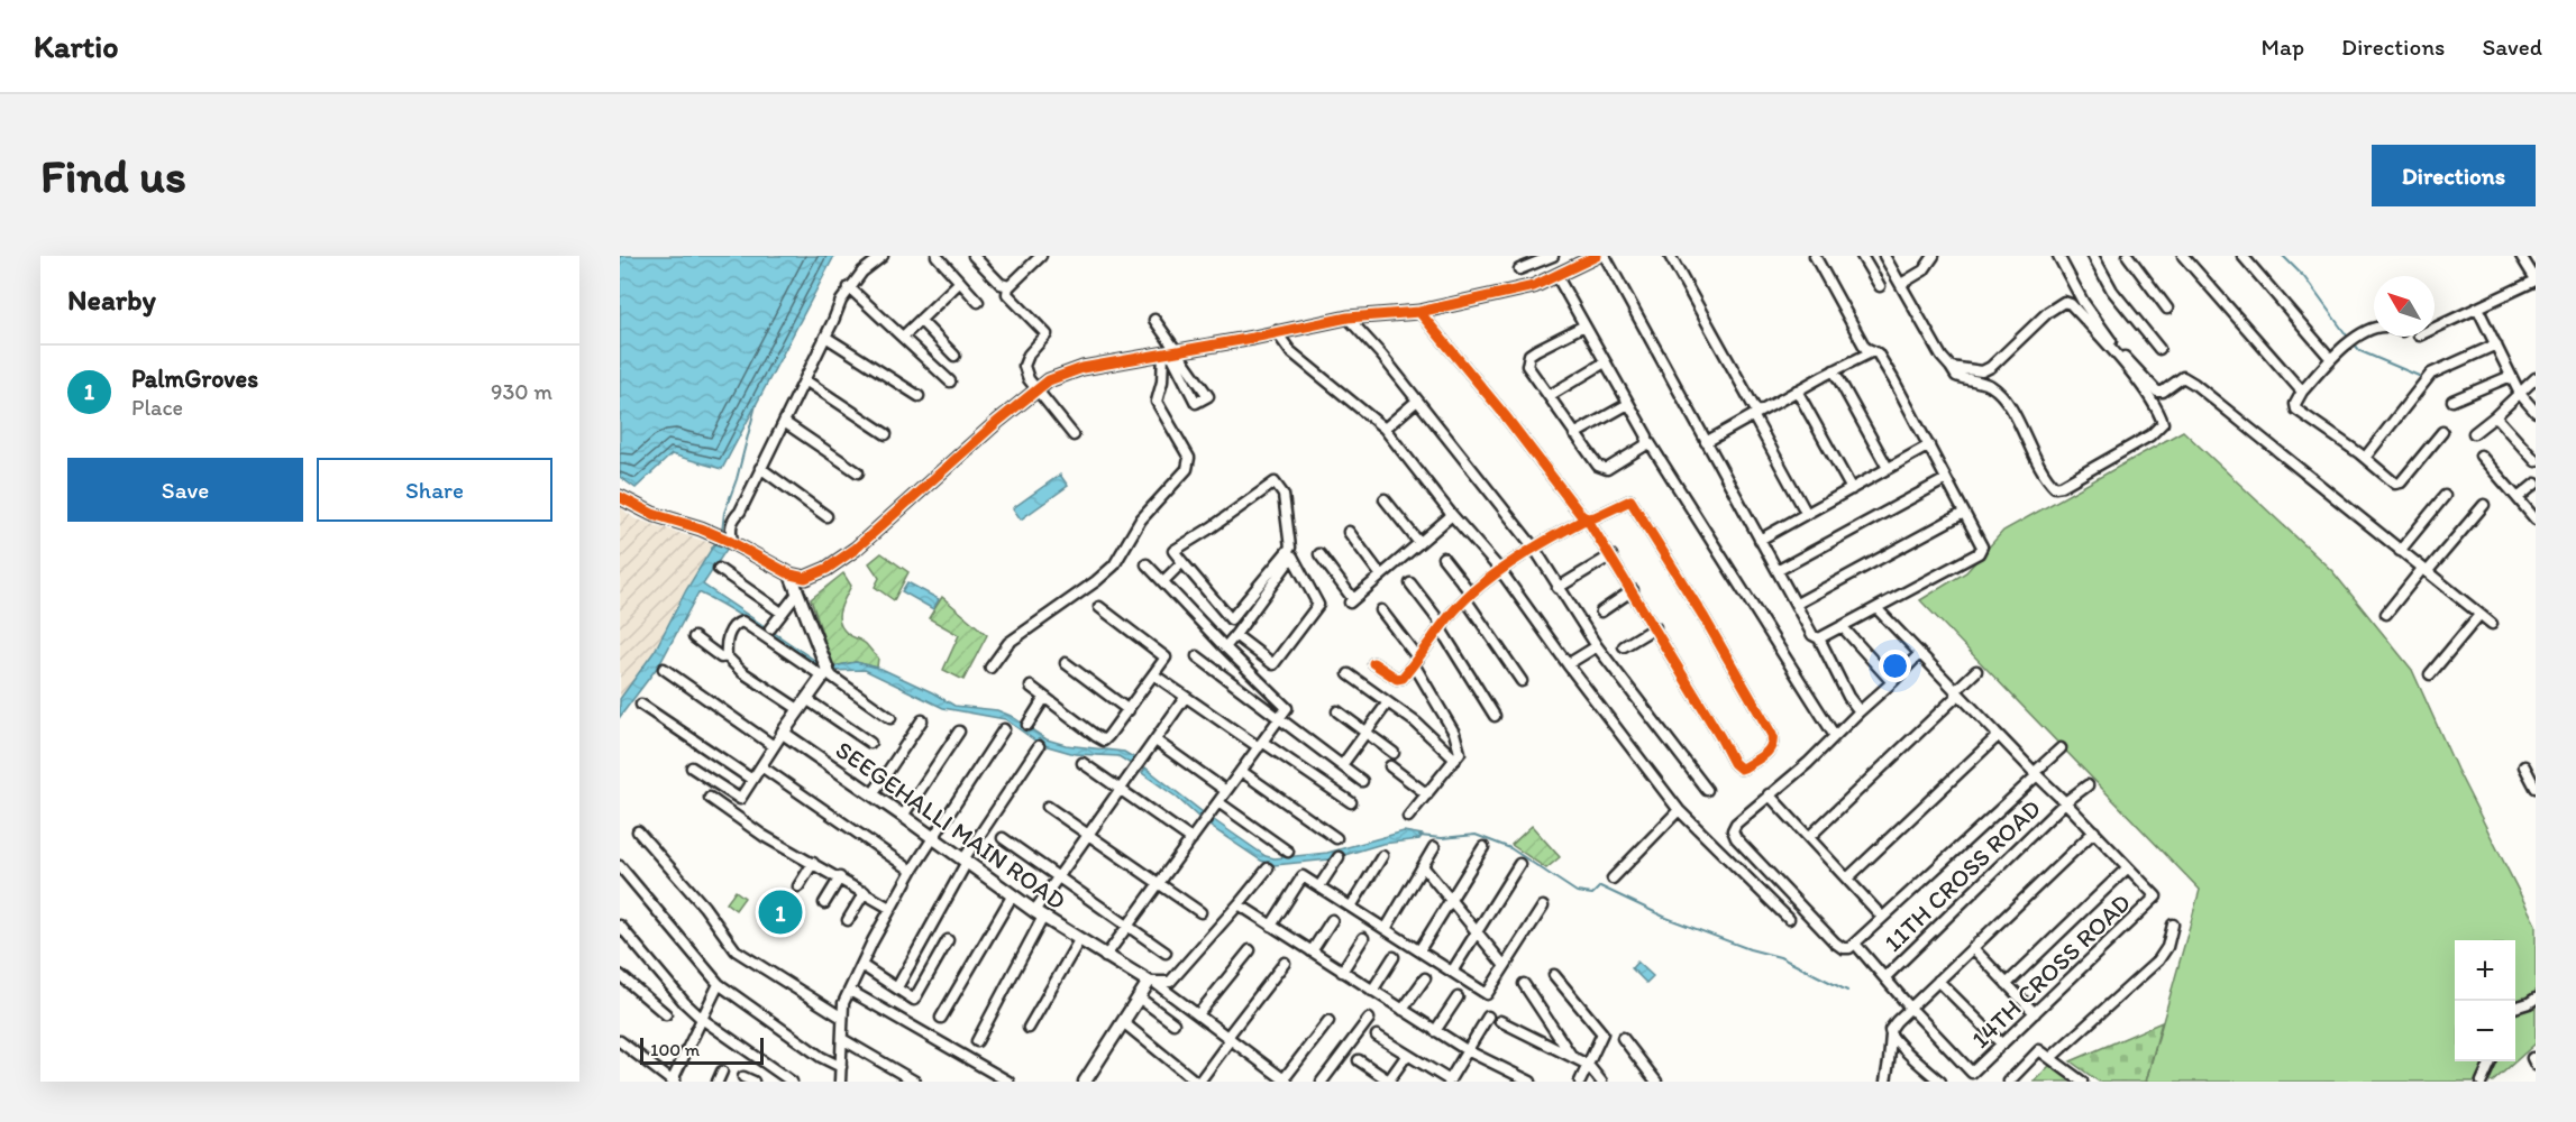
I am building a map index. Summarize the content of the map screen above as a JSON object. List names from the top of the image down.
{
  "streets": {
    "street": ["SEEGEHALLI MAIN ROAD", "11TH CROSS ROAD", "14TH CROSS ROAD"]
  },
  "scale_bar": "100 m",
  "north": "top left",
  "page": {
    "header": "Kartio",
    "nav": ["Map", "Directions", "Saved"],
    "buttons": [
      "Directions",
      ["Save", "Share"]
    ],
    "title": "Find us",
    "heading": "Nearby",
    "list": [
      {
        "mark": "1",
        "name": "PalmGroves",
        "note": "Place",
        "value": "930 m"
      }
    ],
    "pins": "1",
    "map_buttons": ["+", "−"],
    "scale": "100 m"
  }
}
